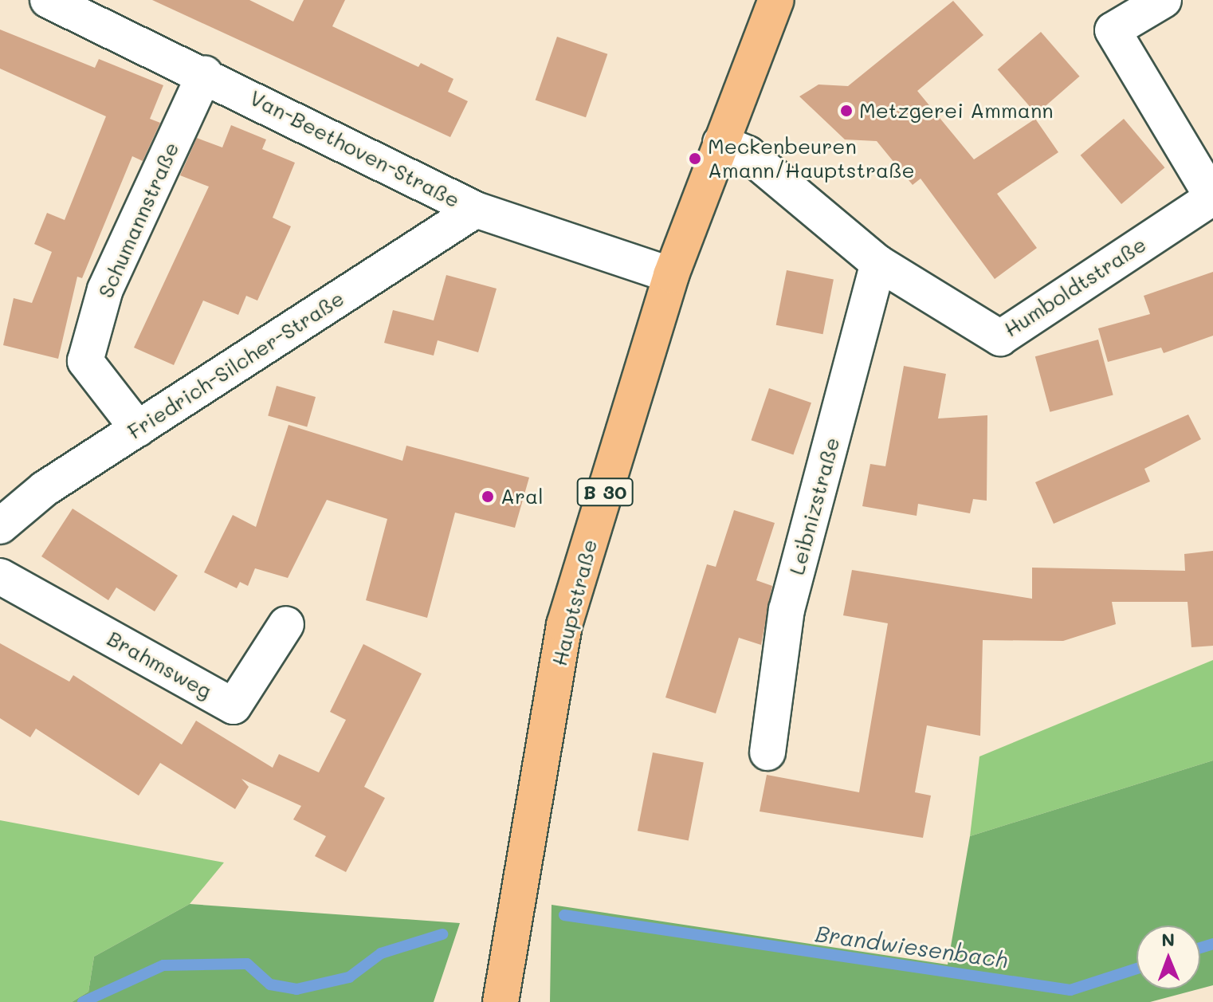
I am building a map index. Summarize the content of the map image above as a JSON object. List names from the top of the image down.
{
  "streets": {
    "main road": ["B 30", "Hauptstraße"],
    "street": [
      "Van-Beethoven-Straße",
      "Schumannstraße",
      "Humboldtstraße",
      "Friedrich-Silcher-Straße",
      "Leibnizstraße",
      "Brahmsweg"
    ]
  },
  "crossings": [
    ["Van-Beethoven-Straße", "Schumannstraße"],
    ["Van-Beethoven-Straße", "Friedrich-Silcher-Straße"],
    ["Van-Beethoven-Straße", "Hauptstraße"],
    ["Schumannstraße", "Friedrich-Silcher-Straße"],
    ["Humboldtstraße", "Leibnizstraße"],
    ["Humboldtstraße", "Hauptstraße"]
  ],
  "water": ["Brandwiesenbach"],
  "places": ["Metzgerei Ammann", "Meckenbeuren Amann/Hauptstraße", "Aral"],
  "north": "top"
}
